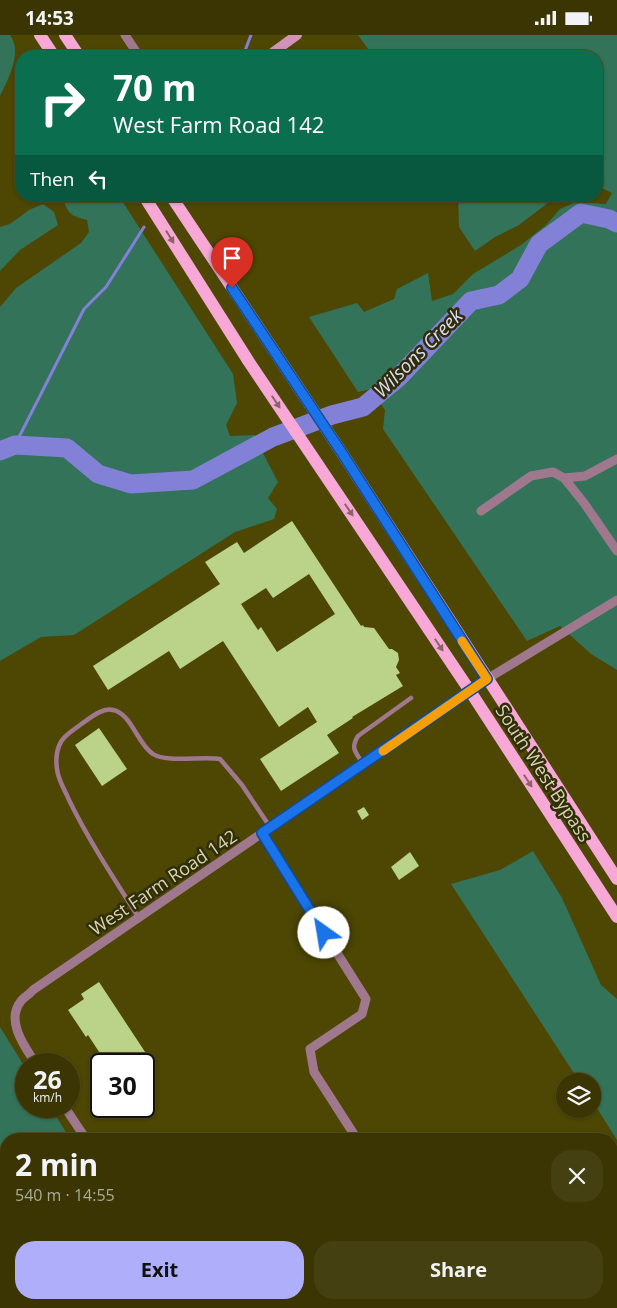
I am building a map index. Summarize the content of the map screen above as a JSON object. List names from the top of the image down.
{
  "streets": {
    "main road": ["South West Bypass"],
    "street": ["West Farm Road 142"]
  },
  "crossings": [
    ["South West Bypass", "West Farm Road 142"]
  ],
  "water": ["Wilsons Creek"],
  "page": {
    "status": "14:53",
    "turn": ["70 m", "West Farm Road 142"],
    "then": "Then",
    "speed": "26 km/h",
    "limit": "30",
    "heading": ["2 min", "540 m · 14:55"],
    "buttons": ["Exit", "Share"]
  }
}
